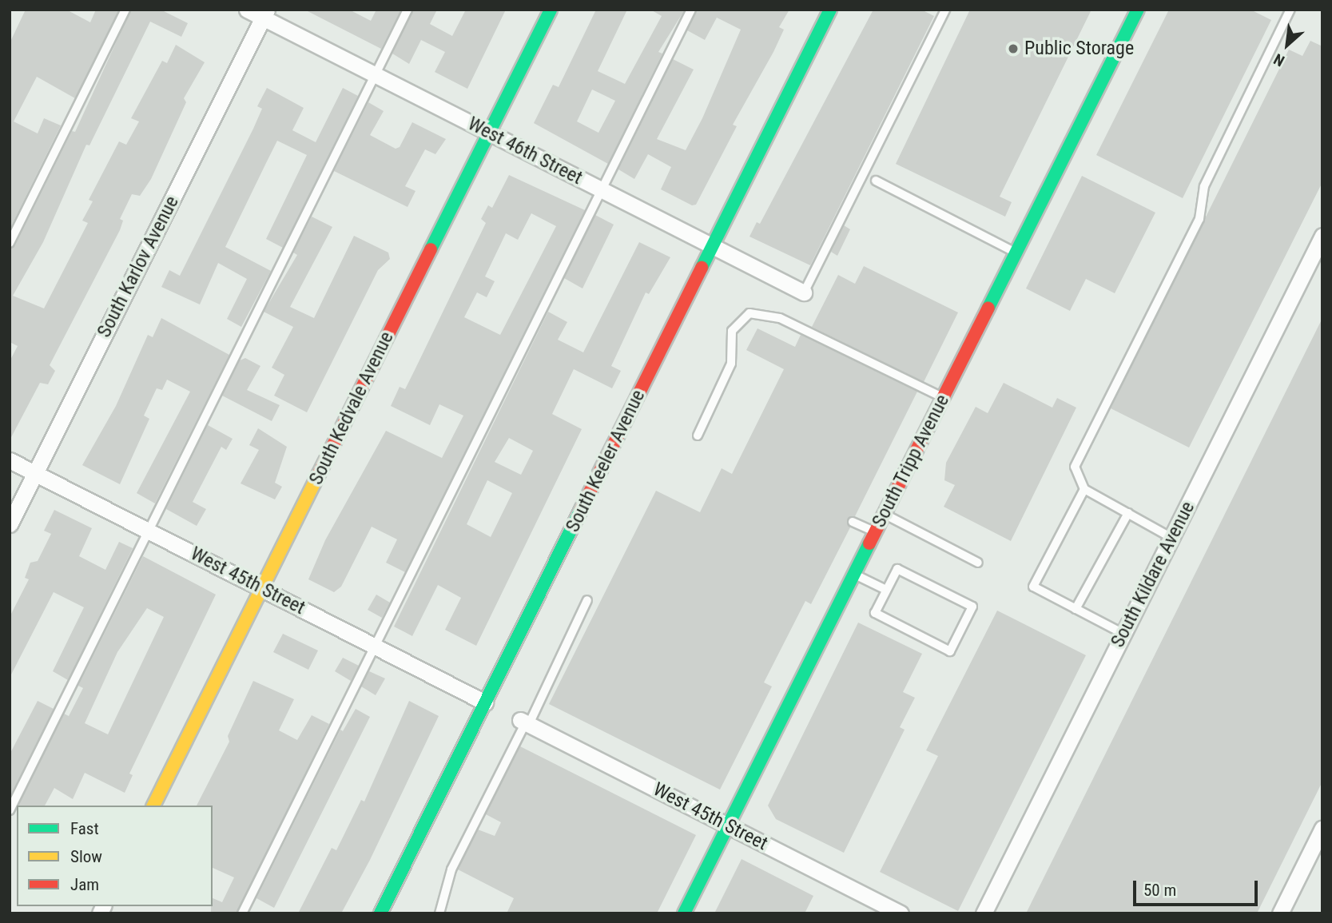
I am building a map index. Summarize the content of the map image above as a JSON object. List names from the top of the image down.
{
  "streets": {
    "street": [
      "West 46th Street",
      "South Karlov Avenue",
      "South Kedvale Avenue",
      "South Keeler Avenue",
      "South Tripp Avenue",
      "South Kildare Avenue",
      "West 45th Street"
    ]
  },
  "crossings": [
    ["West 46th Street", "South Karlov Avenue"],
    ["West 46th Street", "South Kedvale Avenue"],
    ["West 46th Street", "South Keeler Avenue"],
    ["South Karlov Avenue", "West 45th Street"],
    ["South Kedvale Avenue", "West 45th Street"],
    ["South Keeler Avenue", "West 45th Street"],
    ["South Tripp Avenue", "West 45th Street"]
  ],
  "places": ["Public Storage"],
  "legend": ["Fast", "Slow", "Jam"],
  "scale_bar": "50 m",
  "north": "bottom left"
}
